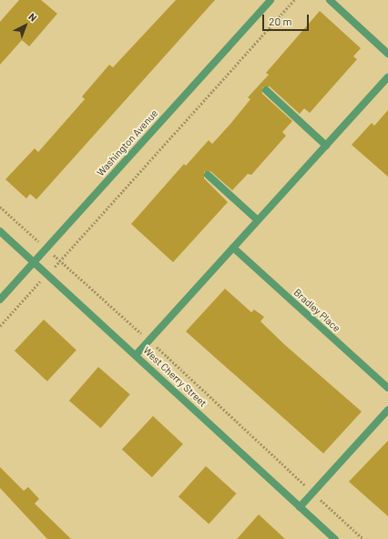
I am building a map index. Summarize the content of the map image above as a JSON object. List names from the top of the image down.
{
  "streets": {
    "street": ["Washington Avenue", "Bradley Place", "West Cherry Street"]
  },
  "crossings": [
    ["Washington Avenue", "West Cherry Street"]
  ],
  "scale_bar": "20 m",
  "north": "top right"
}
